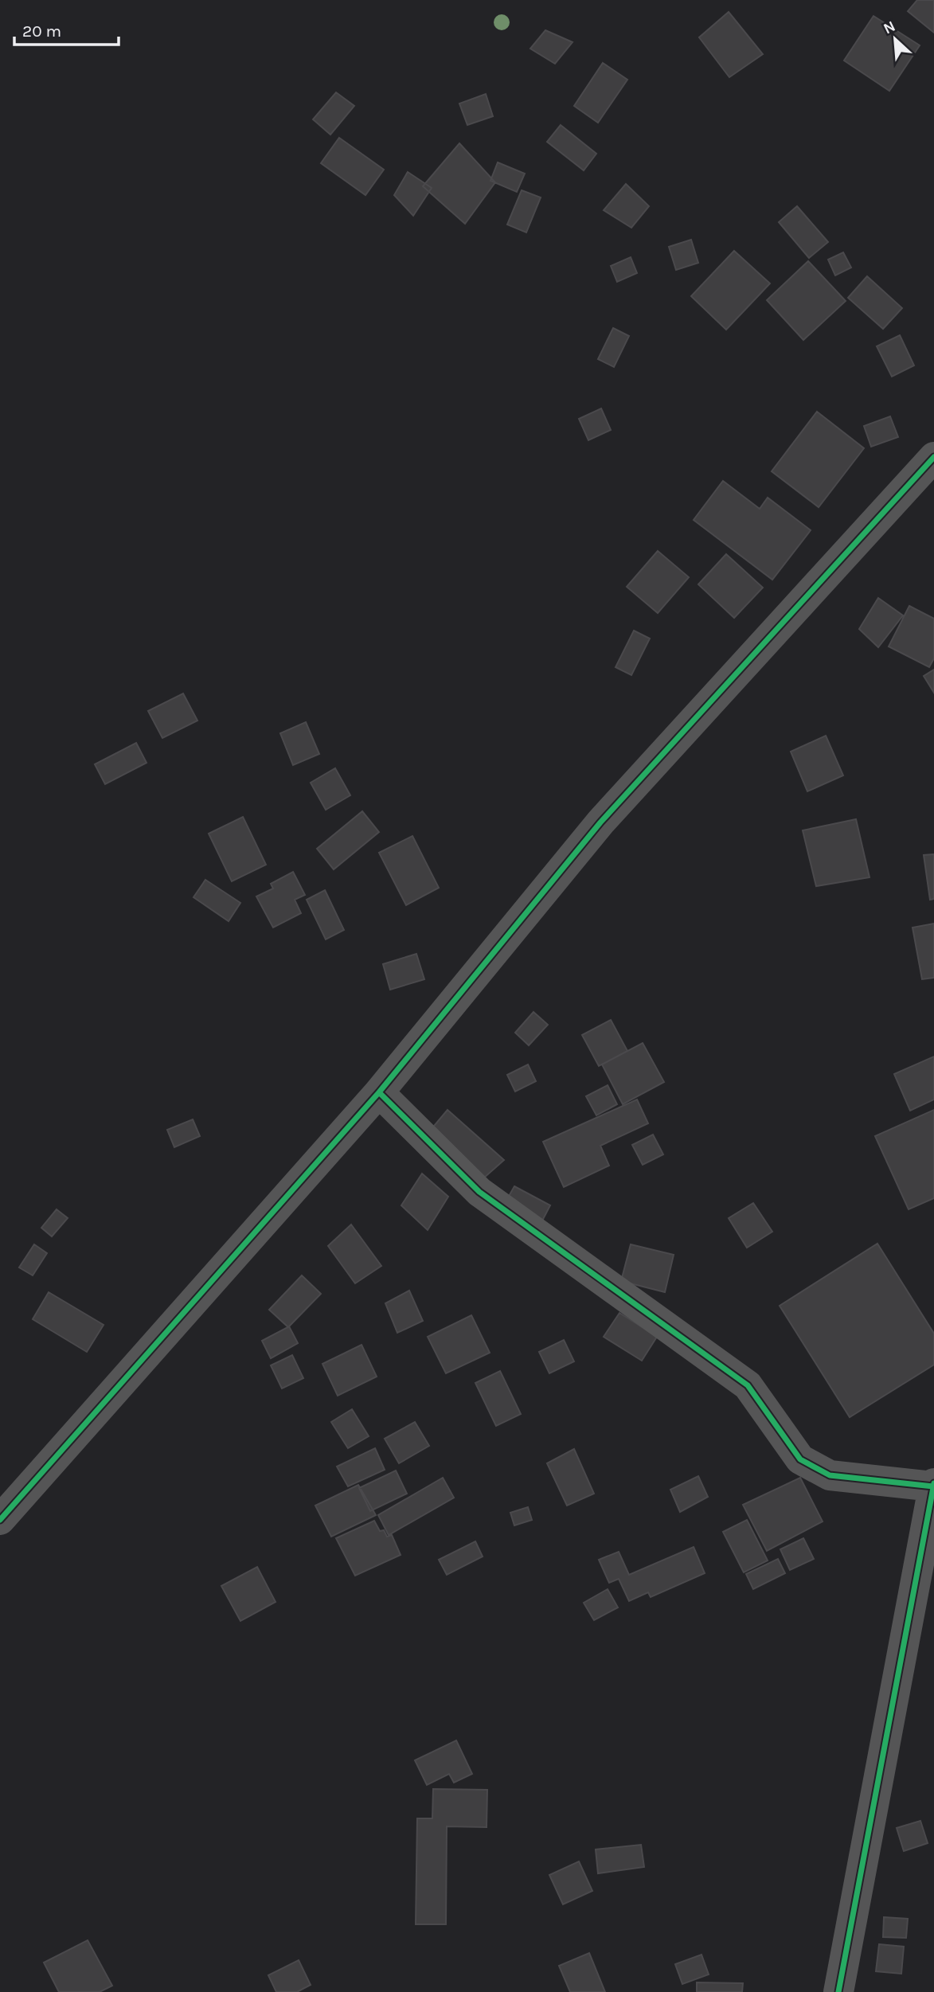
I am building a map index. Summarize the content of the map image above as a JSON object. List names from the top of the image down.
{
  "scale_bar": "20 m",
  "north": "top left"
}
